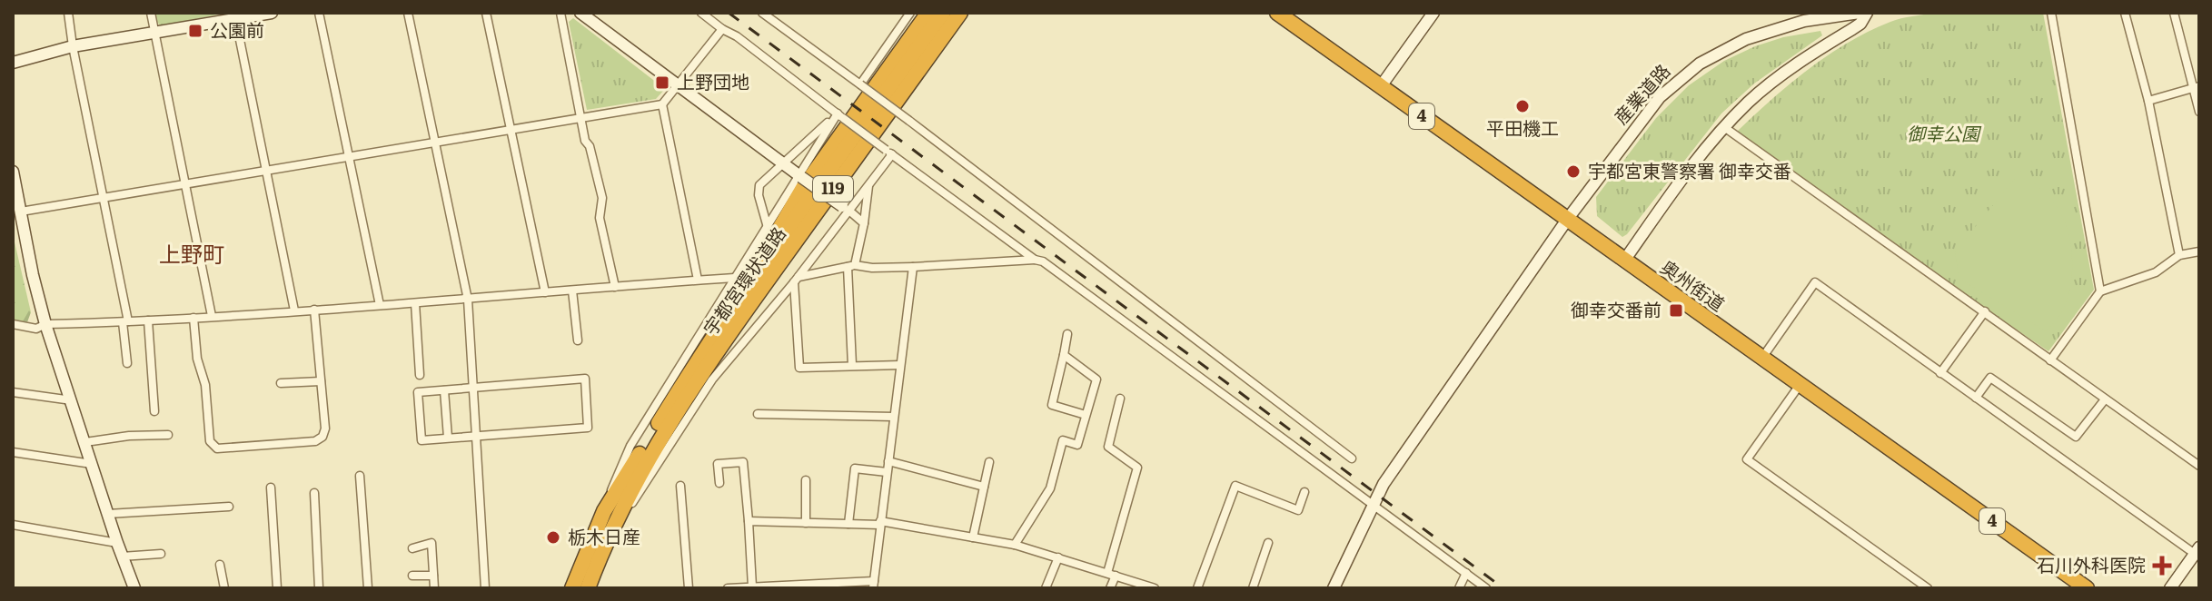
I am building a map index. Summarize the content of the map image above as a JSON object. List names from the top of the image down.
{
  "streets": {
    "highway": [
      "4",
      "119",
      "宇都宮環状道路",
      "奥州街道"
    ],
    "street": ["産業道路"]
  },
  "crossings": [
    ["産業道路", "奥州街道"]
  ],
  "districts": ["上野町"],
  "parks": ["御幸公園"],
  "places": {
    "transit": ["公園前", "上野団地", "御幸交番前"],
    "other": ["平田機工", "宇都宮東警察署 御幸交番", "栃木日産"],
    "health": ["石川外科医院"]
  }
}
